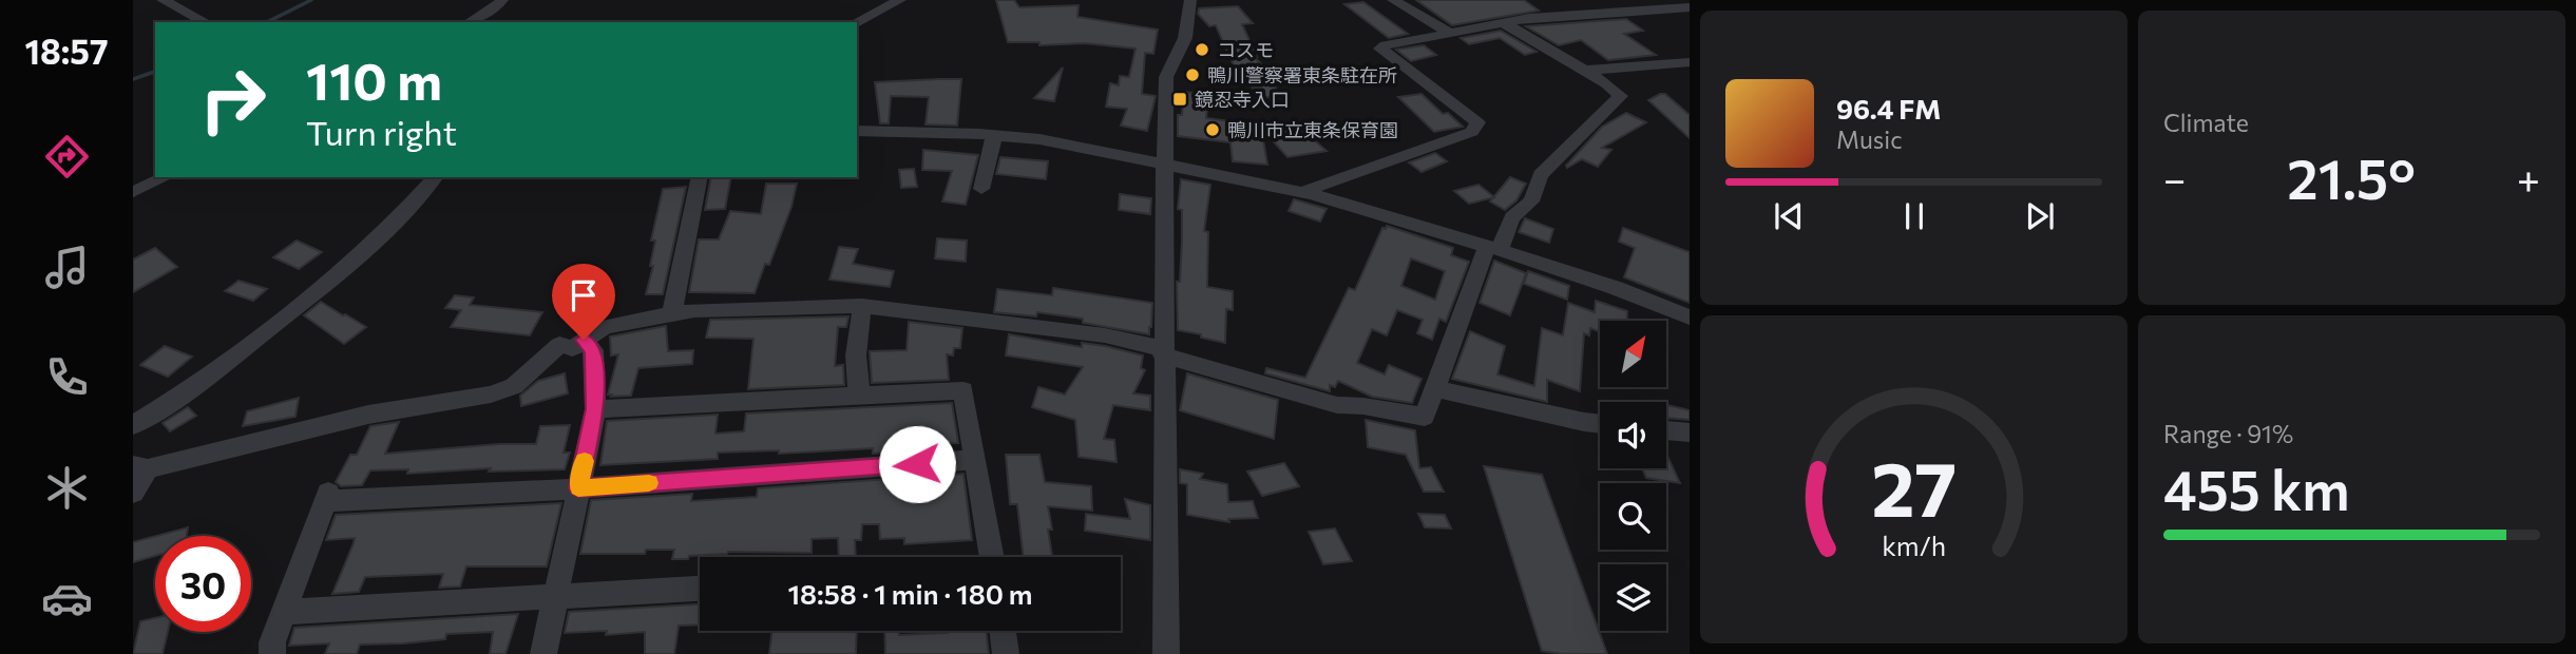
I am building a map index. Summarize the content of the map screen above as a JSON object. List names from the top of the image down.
{
  "places": {
    "other": ["コスモ", "鴨川警察署東条駐在所", "鴨川市立東条保育園"],
    "transit": ["鏡忍寺入口"]
  },
  "north": "top right",
  "page": {
    "tabs": "18:57",
    "tile": [
      "Climate",
      ["Range · 91%", "455 km"]
    ],
    "turn": ["110 m", "Turn right"],
    "song": ["96.4 FM", "Music"],
    "heat": ["−", "21.5°", "+"],
    "limit": "30",
    "trip": "18:58 · 1 min · 180 m",
    "gauge": ["27", "km/h"]
  }
}
